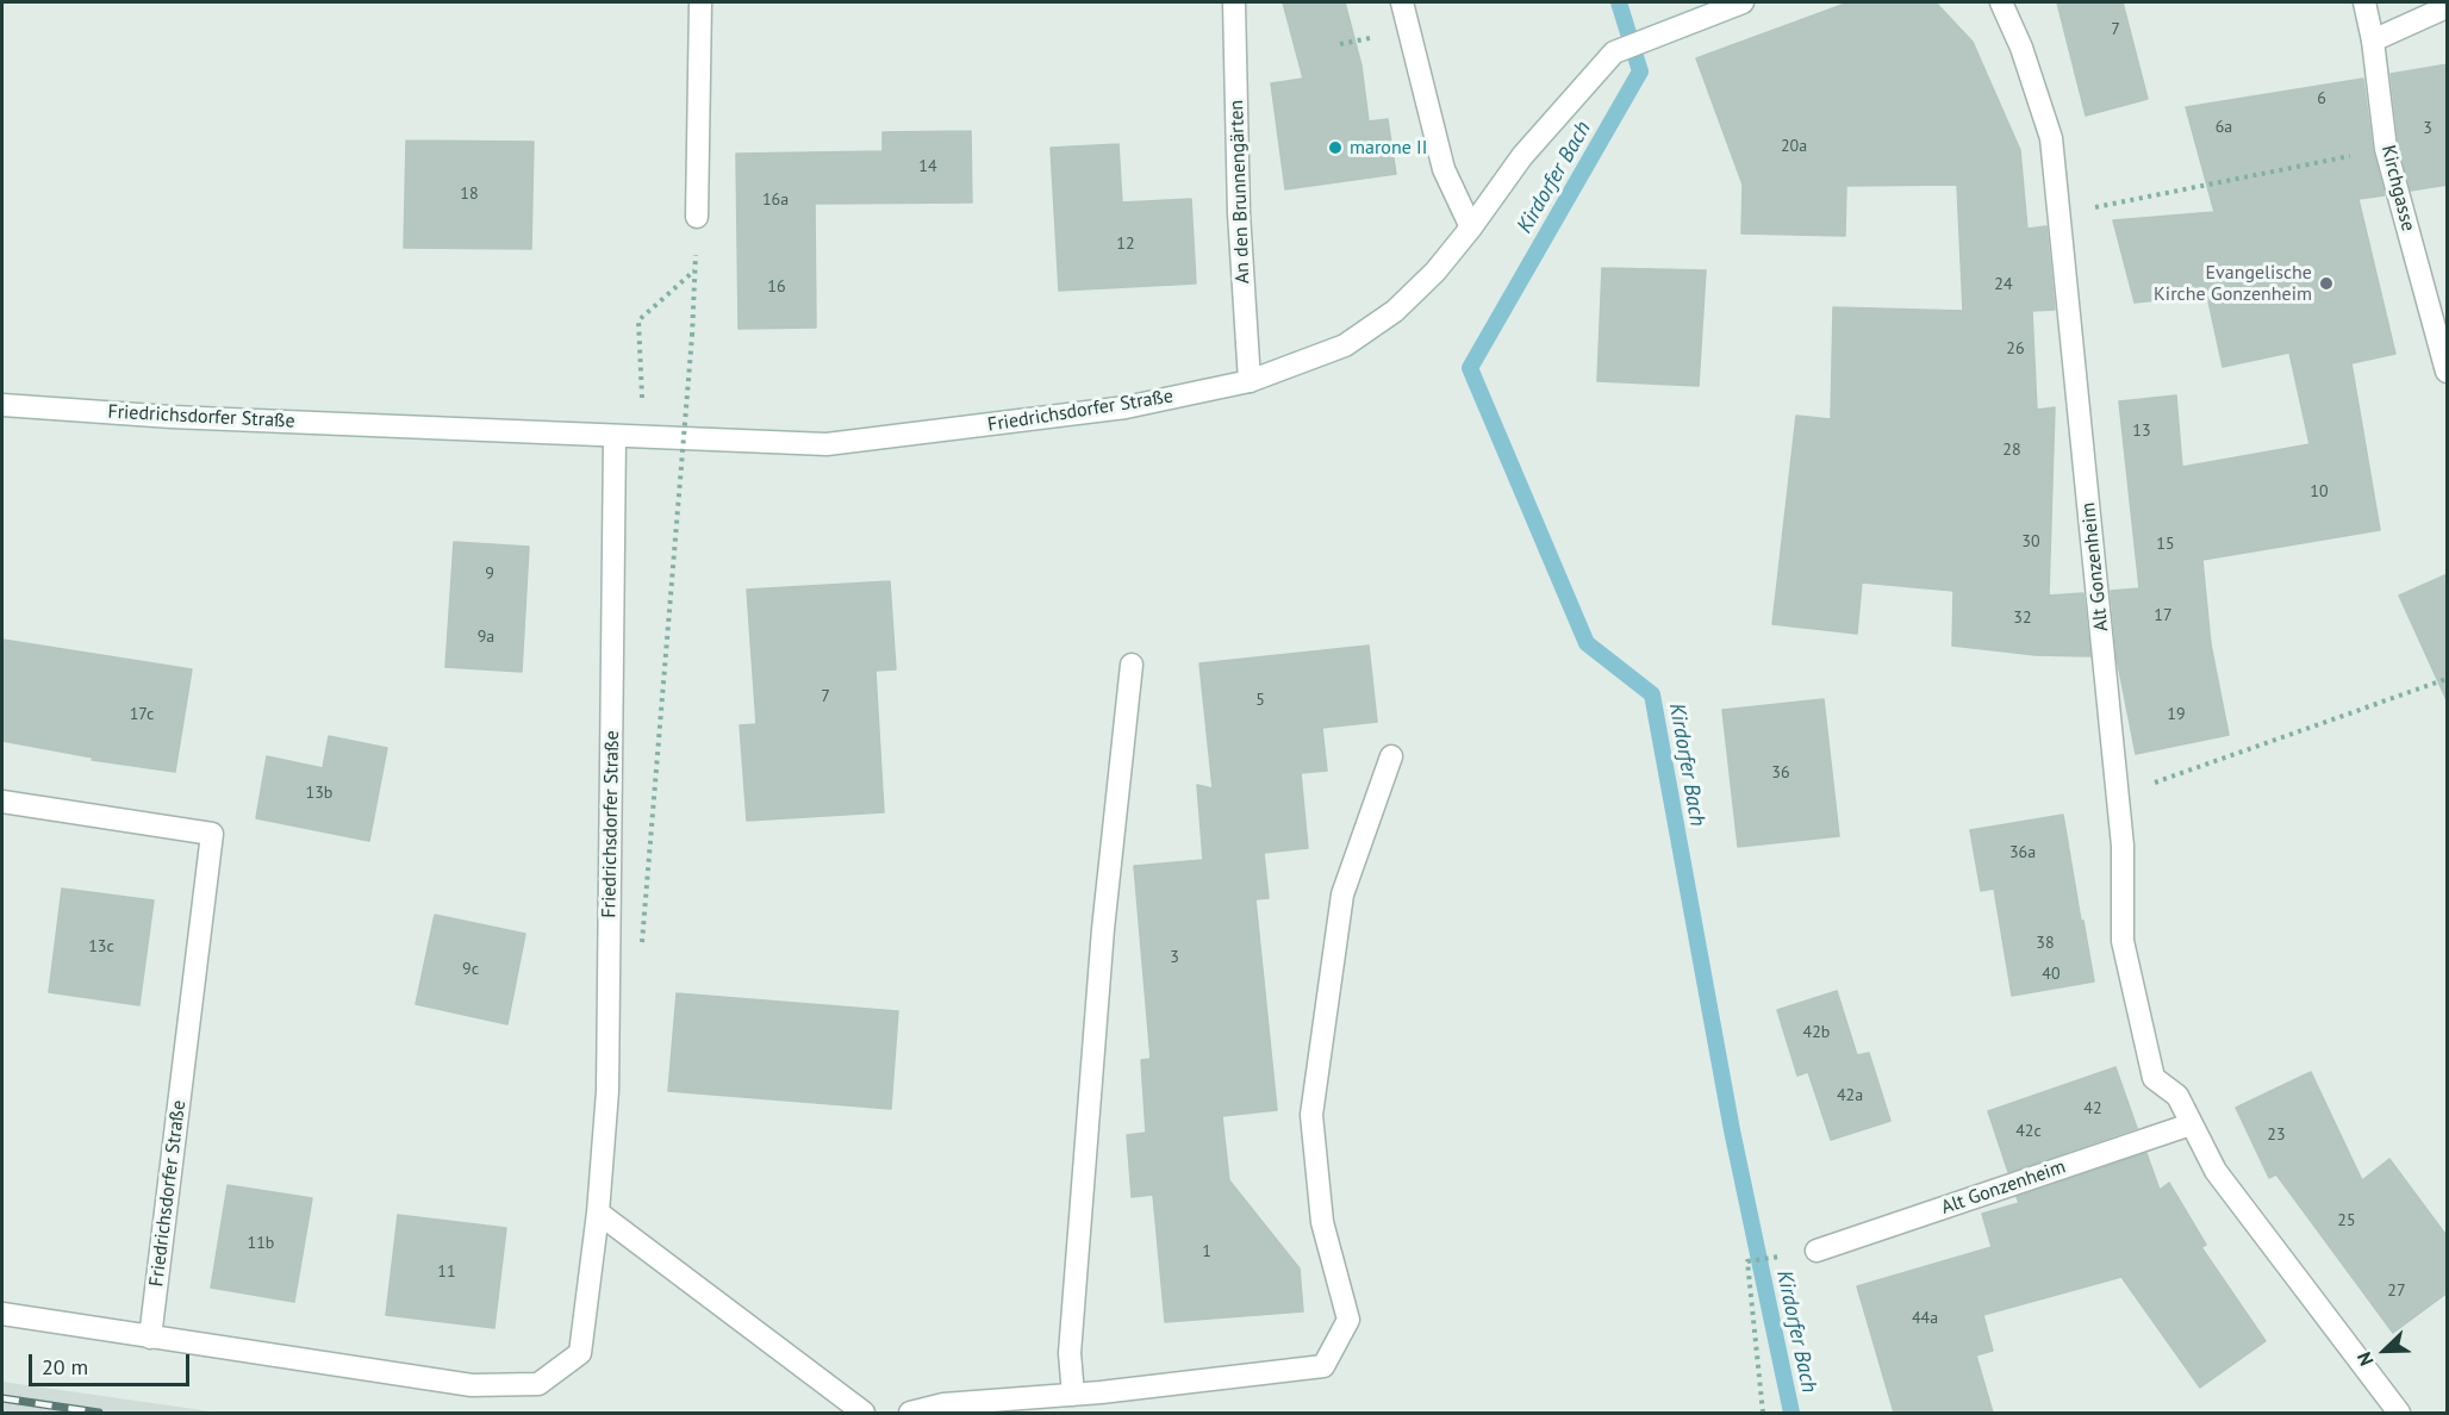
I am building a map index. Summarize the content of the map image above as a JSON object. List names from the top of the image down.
{
  "streets": {
    "street": [
      "Kirchgasse",
      "An den Brunnengärten",
      "Friedrichsdorfer Straße",
      "Alt Gonzenheim"
    ]
  },
  "crossings": [
    ["An den Brunnengärten", "Friedrichsdorfer Straße"]
  ],
  "water": ["Kirdorfer Bach"],
  "places": ["marone II", "Evangelische Kirche Gonzenheim"],
  "house_numbers": [
    "7",
    "6",
    "6a",
    "3",
    "20a",
    "14",
    "18",
    "16a",
    "12",
    "24",
    "16",
    "26",
    "13",
    "28",
    "10",
    "30",
    "15",
    "9",
    "17",
    "32",
    "9a",
    "7",
    "5",
    "17c",
    "19",
    "36",
    "13b",
    "36a",
    "38",
    "13c",
    "3",
    "9c",
    "40",
    "42b",
    "42a",
    "42",
    "42c",
    "23",
    "25",
    "11b",
    "1",
    "11",
    "27",
    "44a"
  ],
  "scale_bar": "20 m",
  "north": "bottom left"
}
